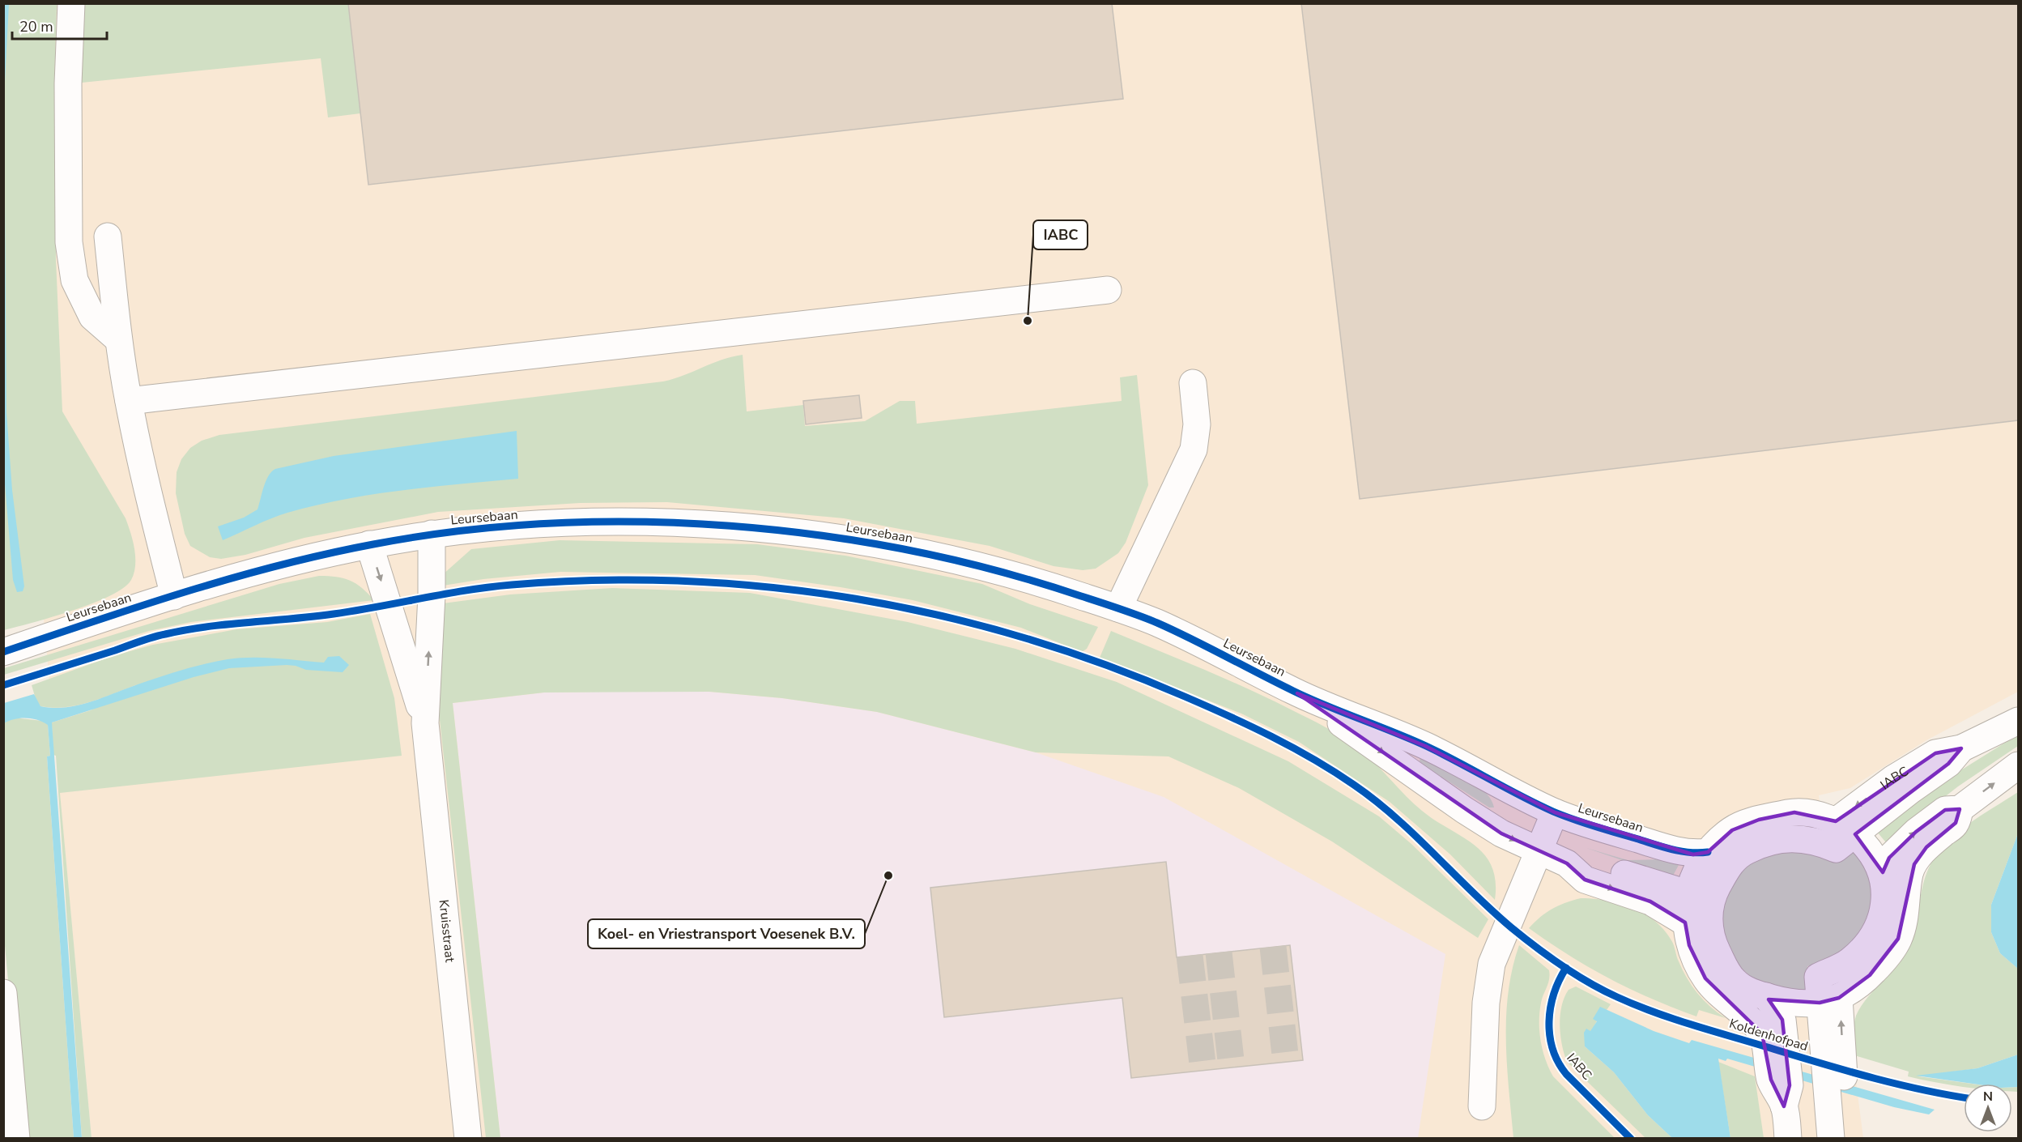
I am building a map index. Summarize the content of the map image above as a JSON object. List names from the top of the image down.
{
  "streets": {
    "street": ["Leursebaan", "IABC", "Kruisstraat"],
    "cycle path": ["Koldenhofpad"]
  },
  "crossings": [
    ["Leursebaan", "IABC"],
    ["Leursebaan", "Kruisstraat"]
  ],
  "places": ["IABC", "Koel- en Vriestransport Voesenek B.V."],
  "scale_bar": "20 m",
  "north": "top"
}
